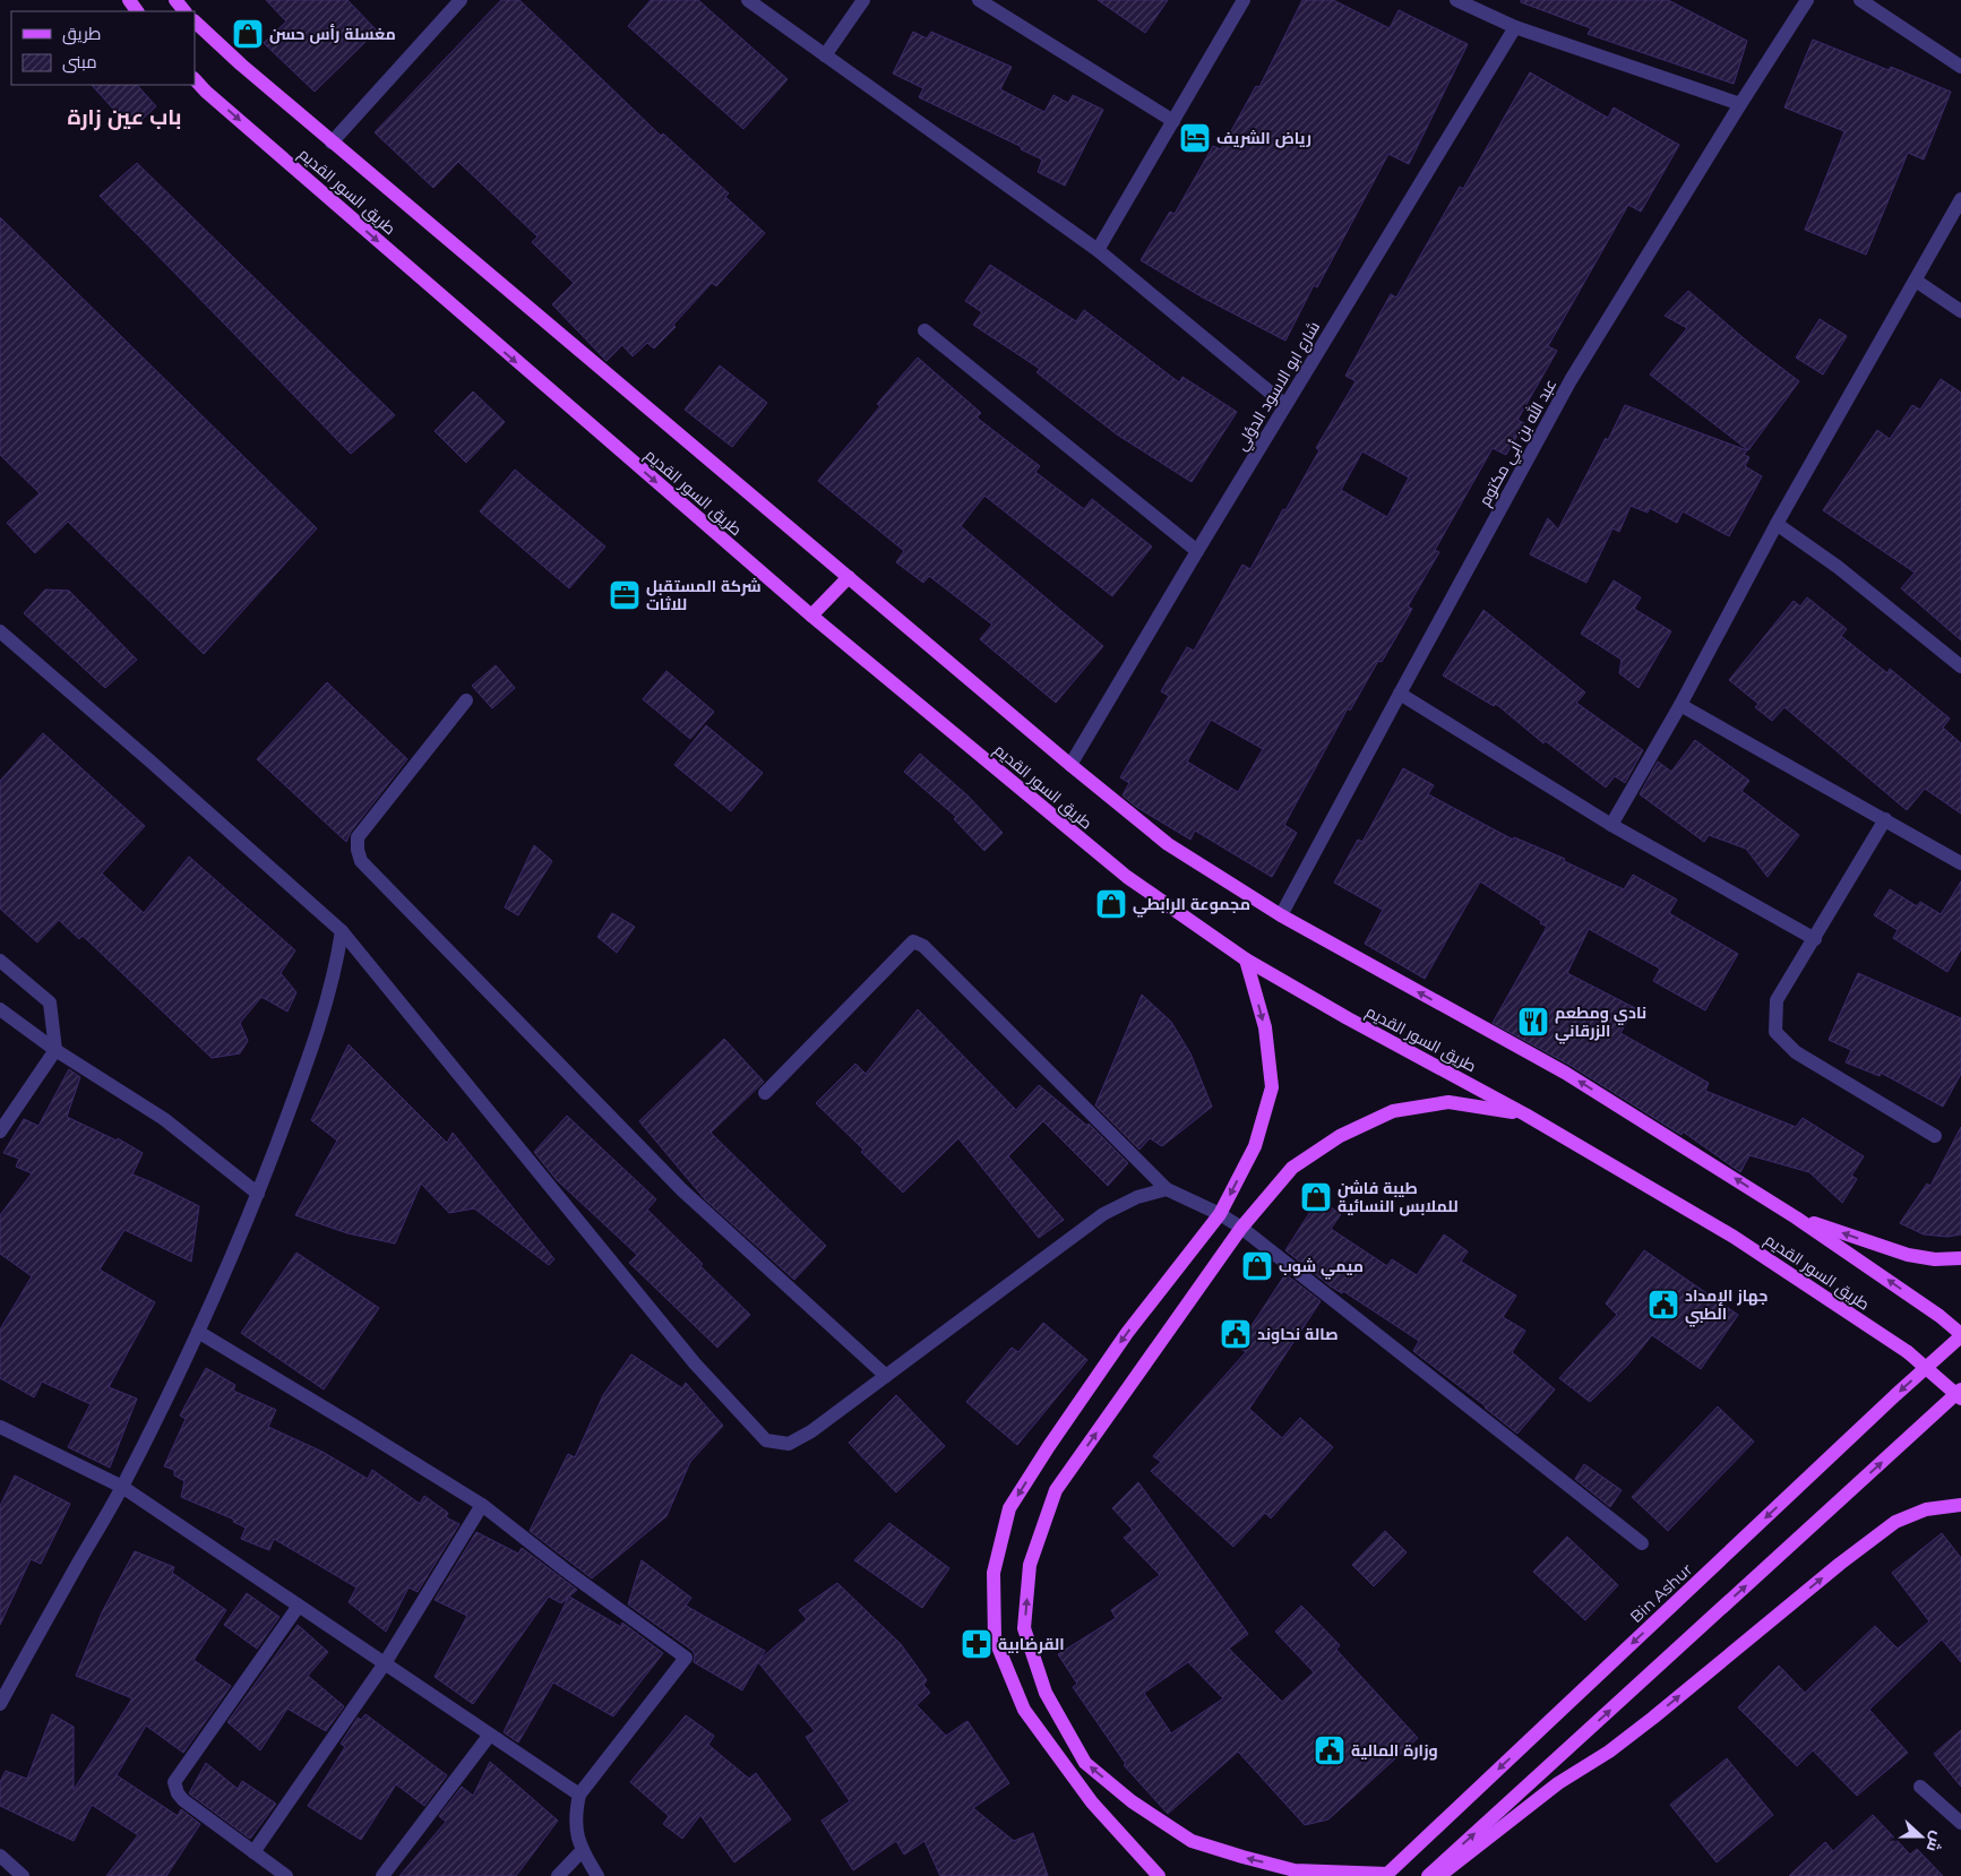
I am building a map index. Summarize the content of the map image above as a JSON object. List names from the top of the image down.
{
  "streets": {
    "main road": ["طريق السور القديم", "Bin Ashur"],
    "street": ["شارع ابو الاسود الدؤلي", "عبد الله بن أبي مكتوم"]
  },
  "crossings": [
    ["طريق السور القديم", "شارع ابو الاسود الدؤلي"],
    ["طريق السور القديم", "عبد الله بن أبي مكتوم"],
    ["طريق السور القديم", "Bin Ashur"]
  ],
  "districts": ["باب عين زارة"],
  "places": {
    "shop": [
      "مغسلة رأس حسن",
      "مجموعة الرابطي",
      "طيبة فاشن للملابس النسائية",
      "ميمي شوب"
    ],
    "hotel": ["رياض الشريف"],
    "office": ["شركة المستقبل للاثات"],
    "restaurant": ["نادي ومطعم الزرقاني"],
    "public building": ["جهاز الإمداد الطبي", "صالة نحاوند", "وزارة المالية"],
    "pharmacy": ["القرضابية"]
  },
  "legend": ["طريق", "مبنى"],
  "north": "right"
}
